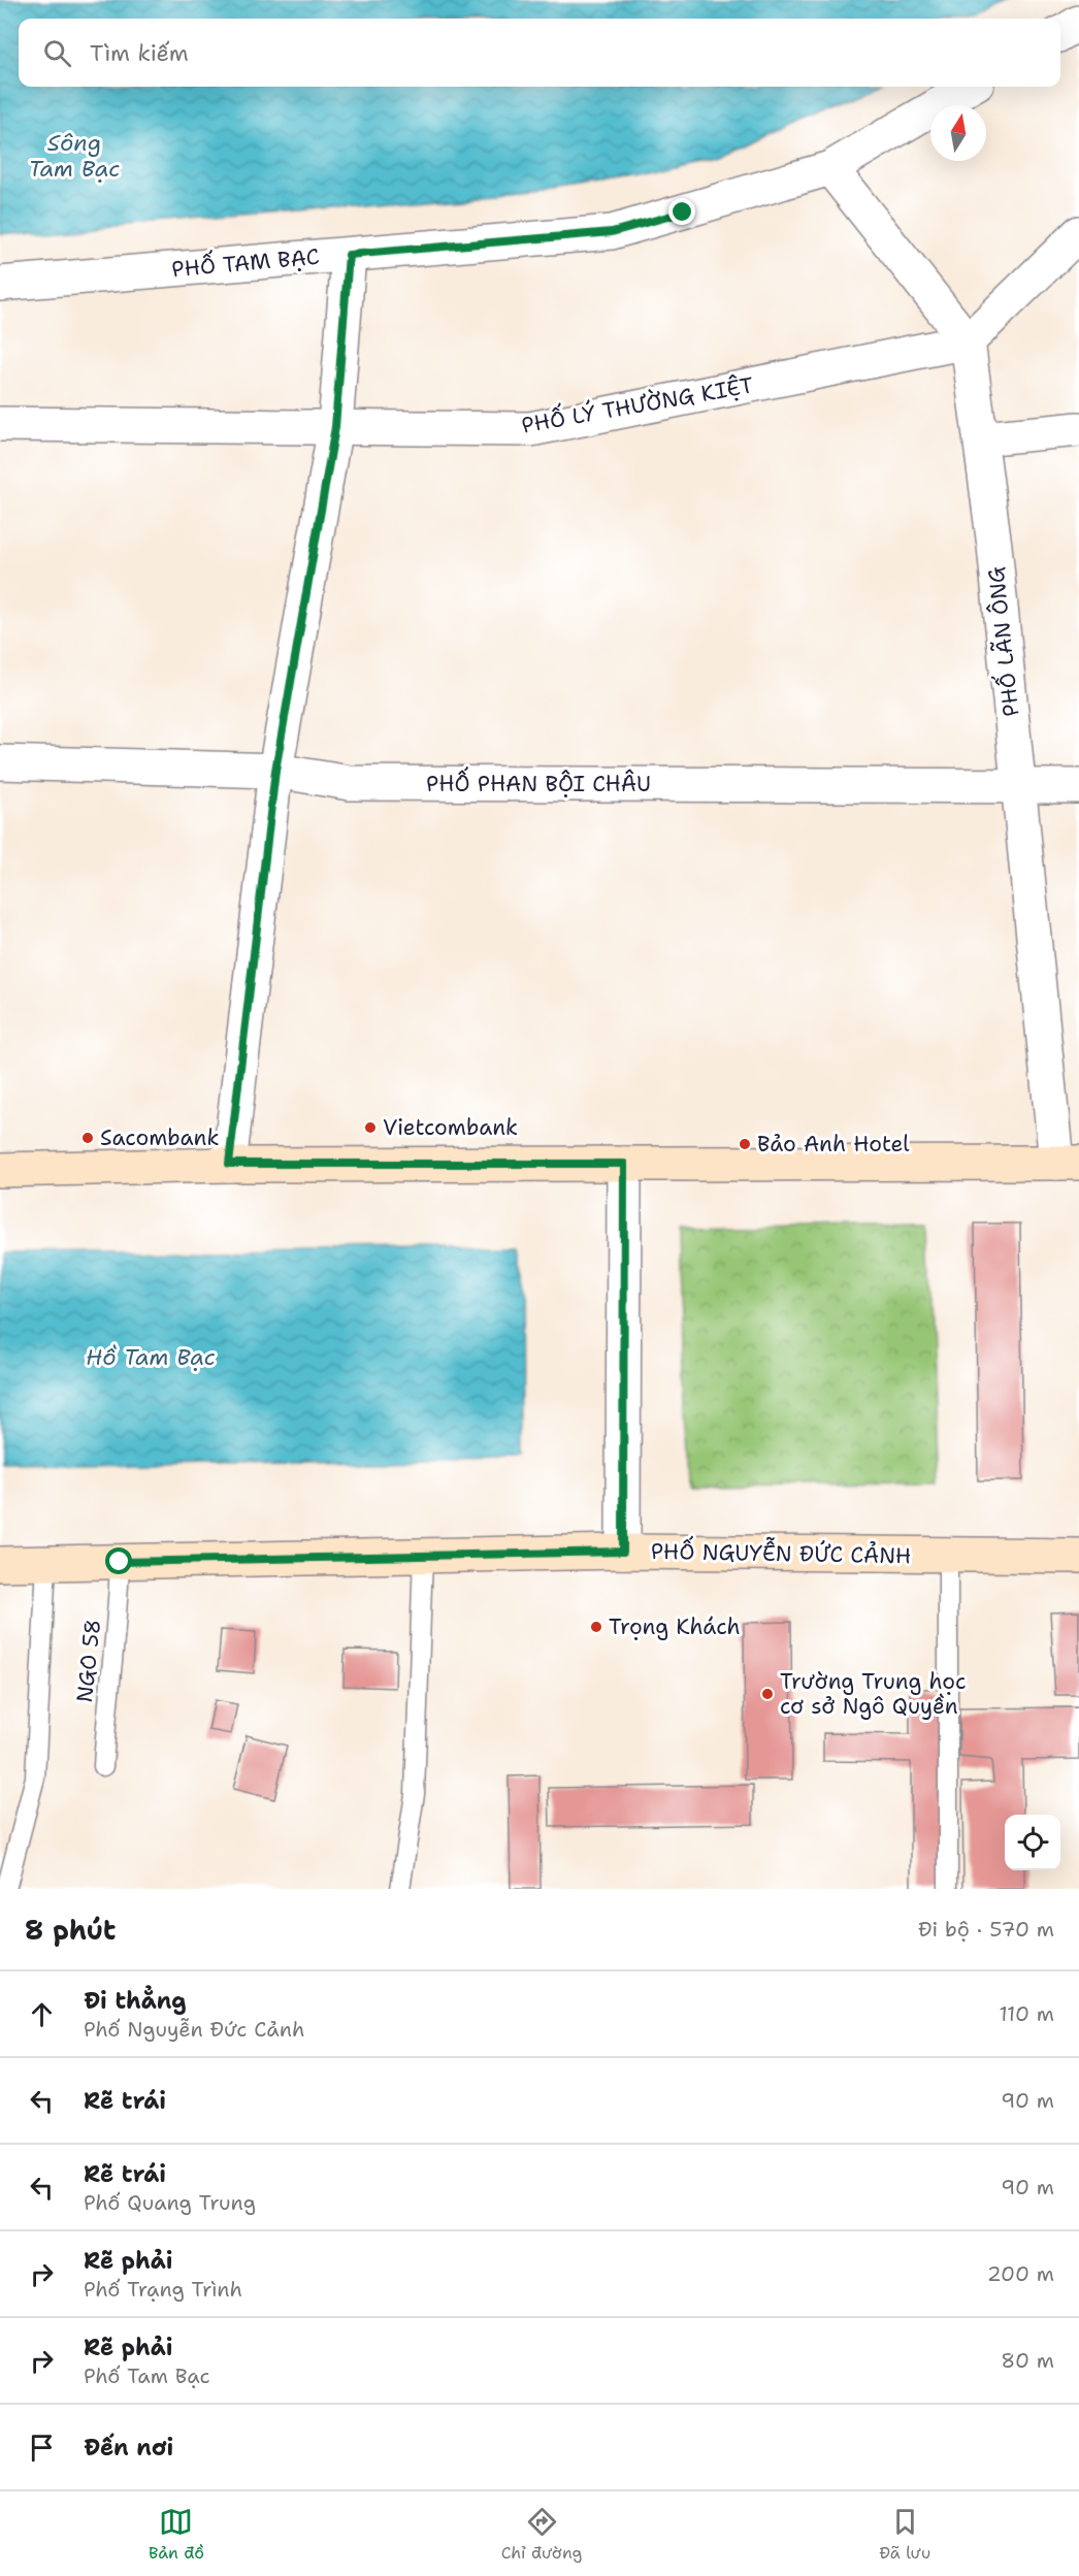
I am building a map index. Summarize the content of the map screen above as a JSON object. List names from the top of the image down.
{
  "streets": {
    "main road": ["PHỐ NGUYỄN ĐỨC CẢNH"],
    "street": [
      "PHỐ TAM BẠC",
      "PHỐ LÝ THƯỜNG KIỆT",
      "PHỐ LÃN ÔNG",
      "PHỐ PHAN BỘI CHÂU"
    ],
    "lane": ["NGO 58"]
  },
  "crossings": [
    ["PHỐ LÝ THƯỜNG KIỆT", "PHỐ LÃN ÔNG"],
    ["PHỐ LÃN ÔNG", "PHỐ PHAN BỘI CHÂU"],
    ["PHỐ NGUYỄN ĐỨC CẢNH", "NGO 58"]
  ],
  "water": ["Sông Tam Bạc", "Hồ Tam Bạc"],
  "places": [
    "Vietcombank",
    "Sacombank",
    "Bảo Anh Hotel",
    "Trọng Khách",
    "Trường Trung học cơ sở Ngô Quyền"
  ],
  "north": "top",
  "page": {
    "search": "Tìm kiếm",
    "heading": ["8 phút", "Đi bộ · 570 m"],
    "list": [
      ["Đi thẳng", "Phố Nguyễn Đức Cảnh", "110 m"],
      ["Rẽ trái", "90 m"],
      ["Rẽ trái", "Phố Quang Trung", "90 m"],
      ["Rẽ phải", "Phố Trạng Trình", "200 m"],
      ["Rẽ phải", "Phố Tam Bạc", "80 m"],
      "Đến nơi"
    ],
    "nav": ["Bản đồ", "Chỉ đường", "Đã lưu"]
  }
}
